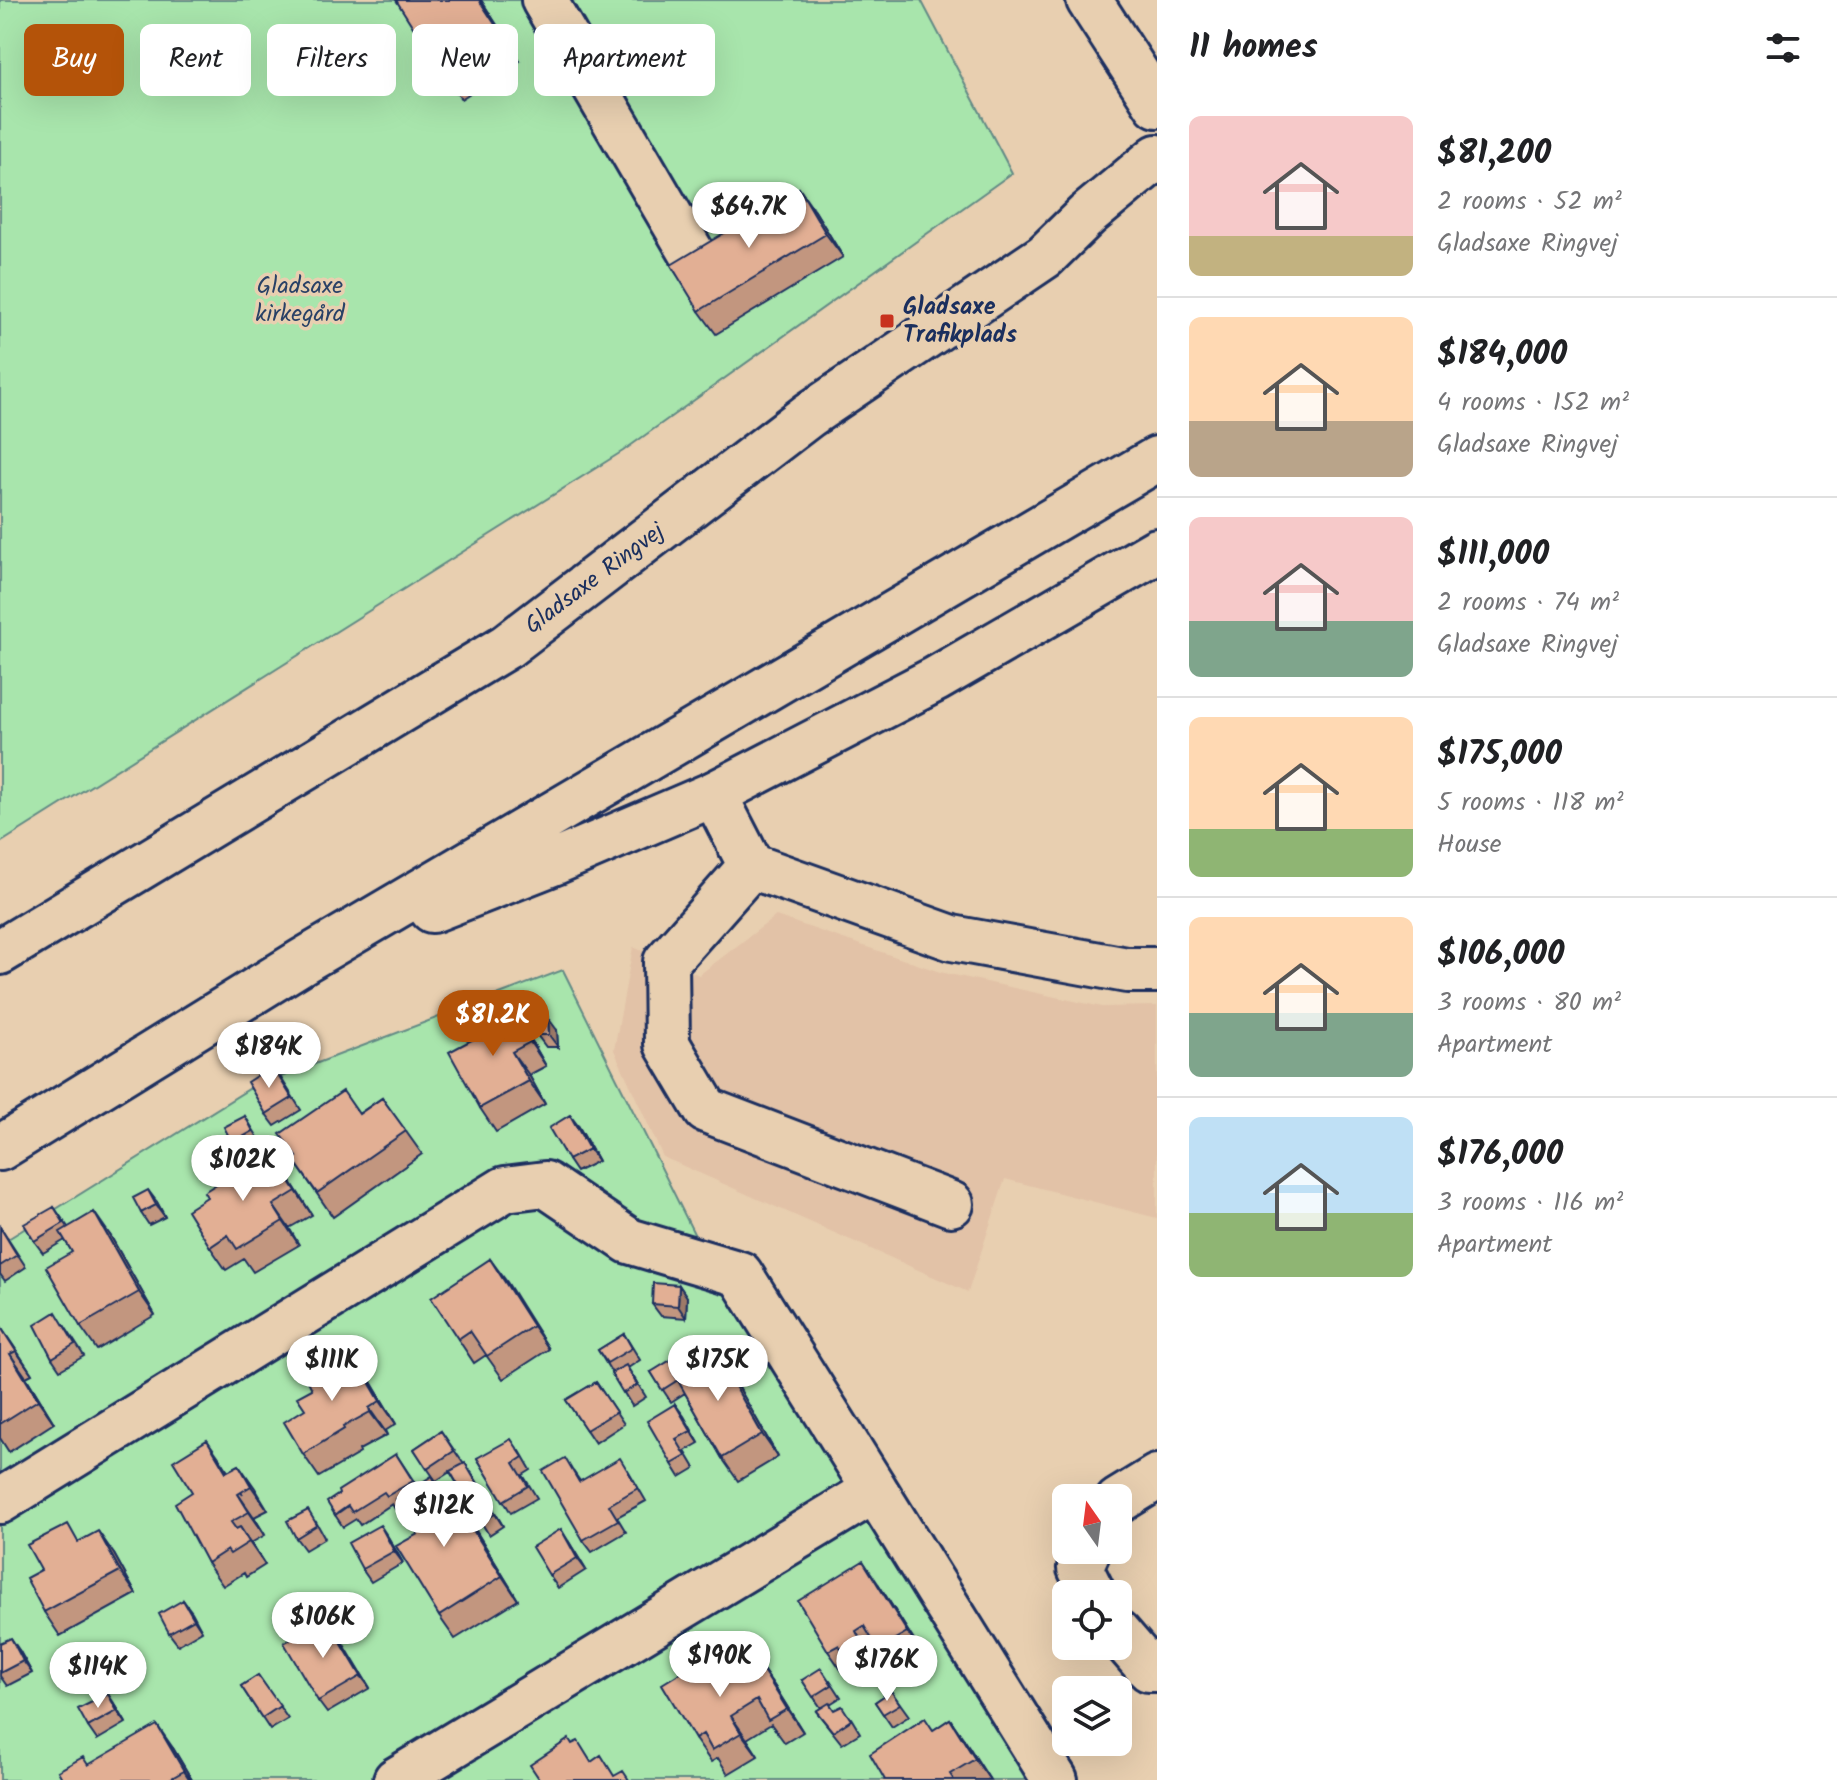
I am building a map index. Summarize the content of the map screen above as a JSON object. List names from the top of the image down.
{
  "streets": {
    "main road": ["Gladsaxe Ringvej"]
  },
  "parks": ["Gladsaxe kirkegård"],
  "places": {
    "transit": ["Gladsaxe Trafikplads"]
  },
  "north": "top",
  "page": {
    "heading": "11 homes",
    "chip": [
      "Buy",
      "Rent",
      "Filters",
      "New",
      "Apartment"
    ],
    "list": [
      {
        "name": "$81,200",
        "note": "2 rooms · 52 m² · Gladsaxe Ringvej"
      },
      {
        "name": "$184,000",
        "note": "4 rooms · 152 m² · Gladsaxe Ringvej"
      },
      {
        "name": "$111,000",
        "note": "2 rooms · 74 m² · Gladsaxe Ringvej"
      },
      {
        "name": "$175,000",
        "note": "5 rooms · 118 m² · House"
      },
      {
        "name": "$106,000",
        "note": "3 rooms · 80 m² · Apartment"
      },
      {
        "name": "$176,000",
        "note": "3 rooms · 116 m² · Apartment"
      }
    ],
    "price": [
      "$64.7K",
      "$81.2K",
      "$184K",
      "$102K",
      "$111K",
      "$175K",
      "$112K",
      "$106K",
      "$190K",
      "$176K",
      "$114K"
    ]
  }
}
